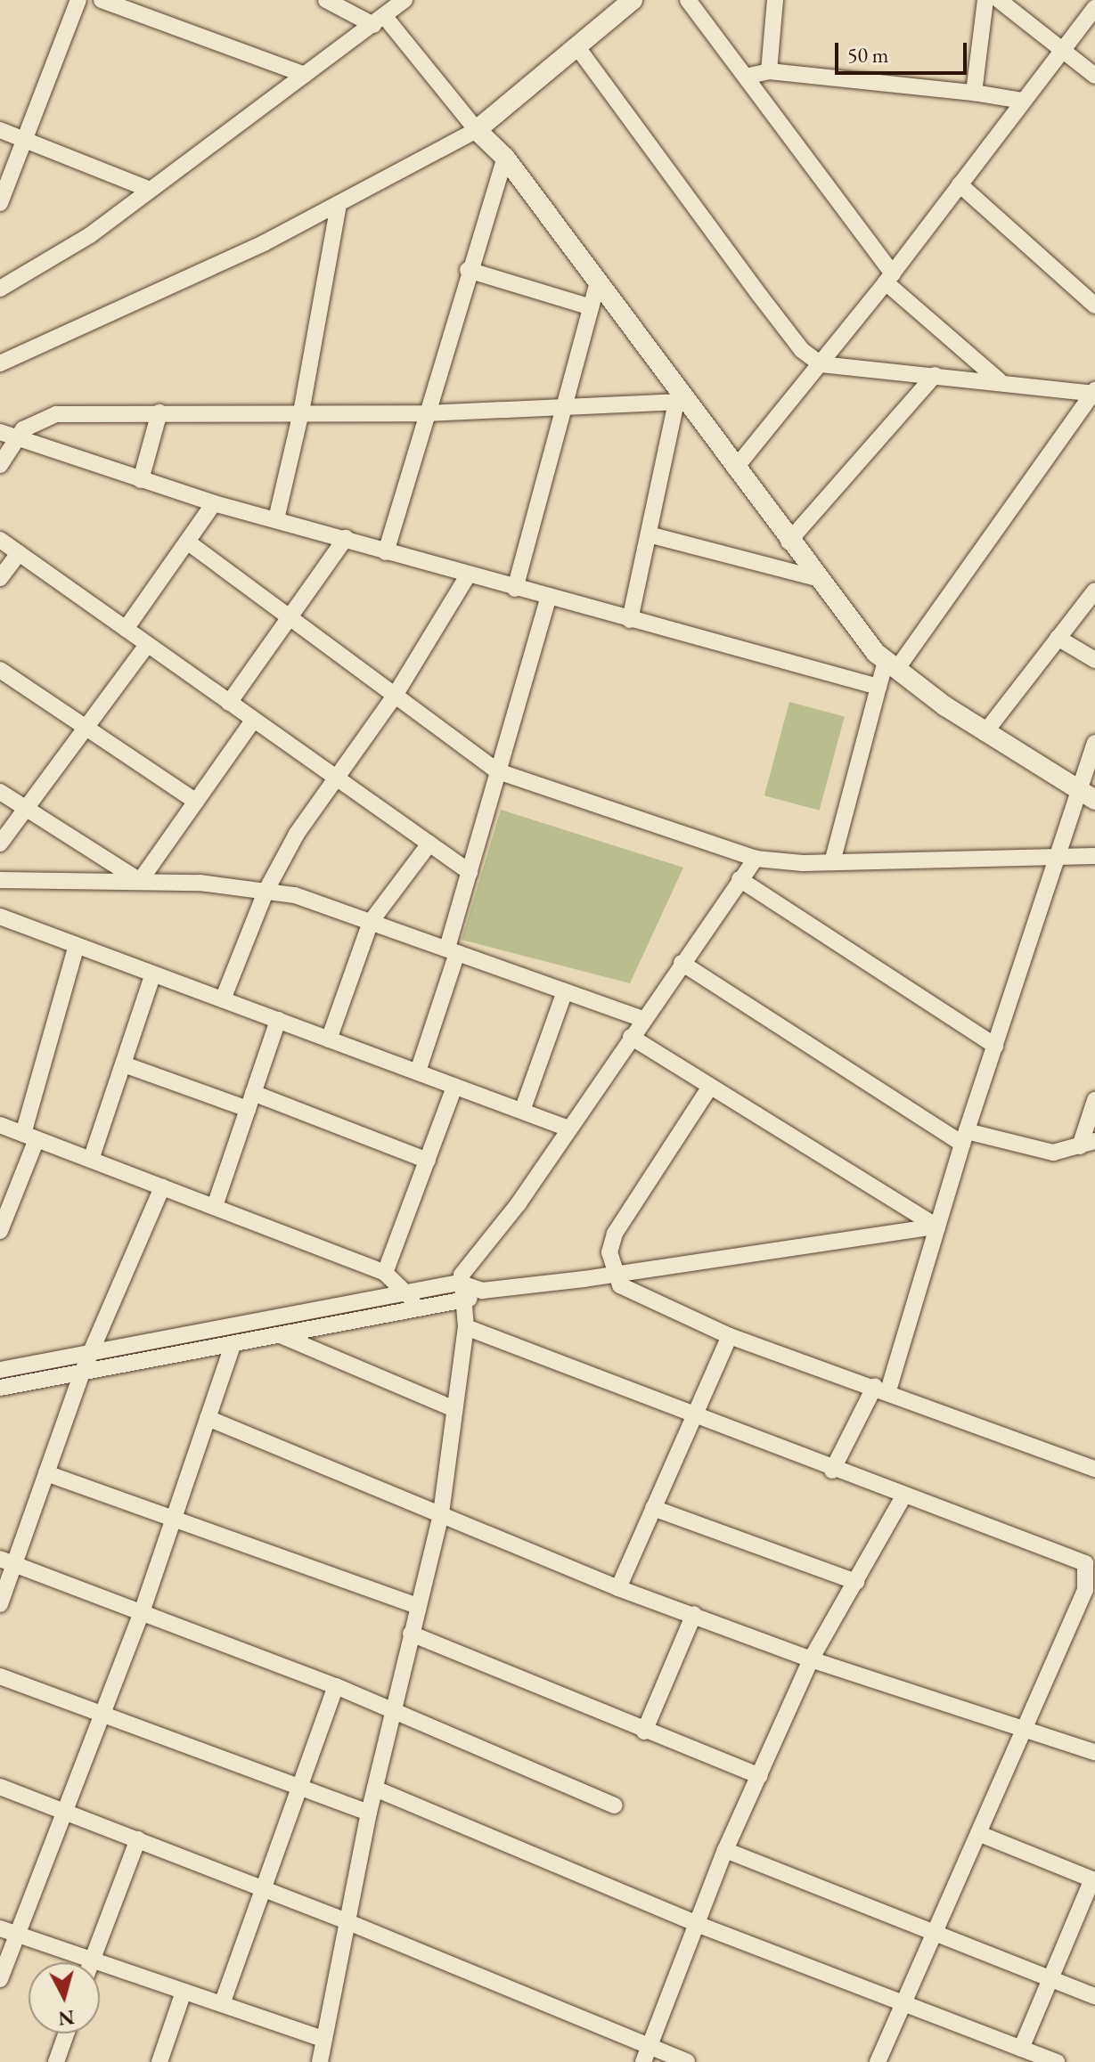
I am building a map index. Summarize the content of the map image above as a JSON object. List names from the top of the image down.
{
  "scale_bar": "50 m",
  "north": "bottom"
}
